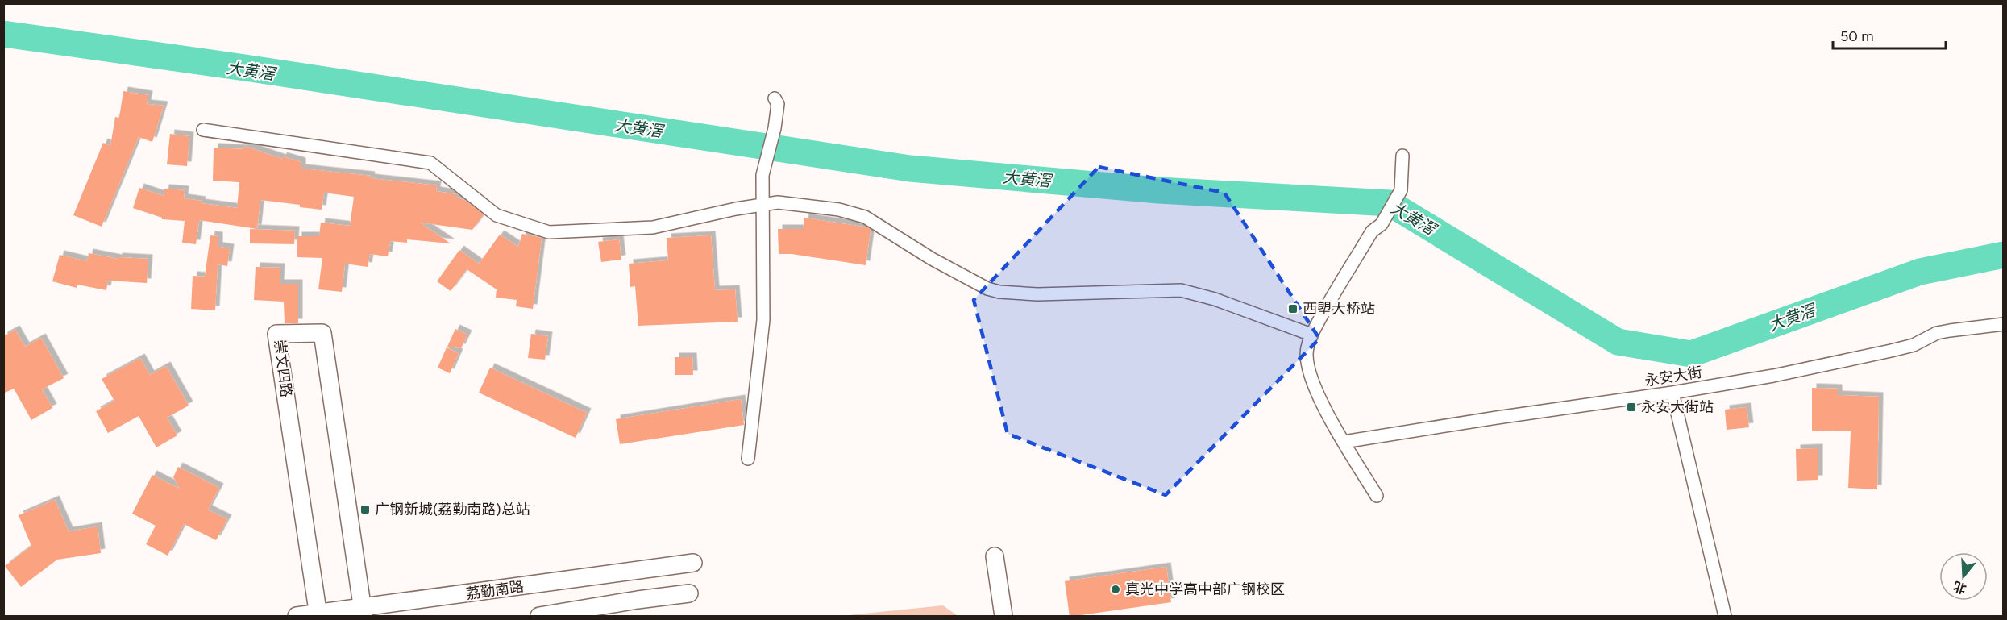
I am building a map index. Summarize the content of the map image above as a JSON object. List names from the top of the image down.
{
  "streets": {
    "street": ["崇文四路", "永安大街", "荔勤南路"]
  },
  "crossings": [
    ["崇文四路", "荔勤南路"]
  ],
  "water": ["大黄滘"],
  "places": {
    "transit": ["西塱大桥站", "永安大街站", "广钢新城(荔勤南路)总站"],
    "other": ["真光中学高中部广钢校区"]
  },
  "scale_bar": "50 m",
  "north": "bottom"
}
